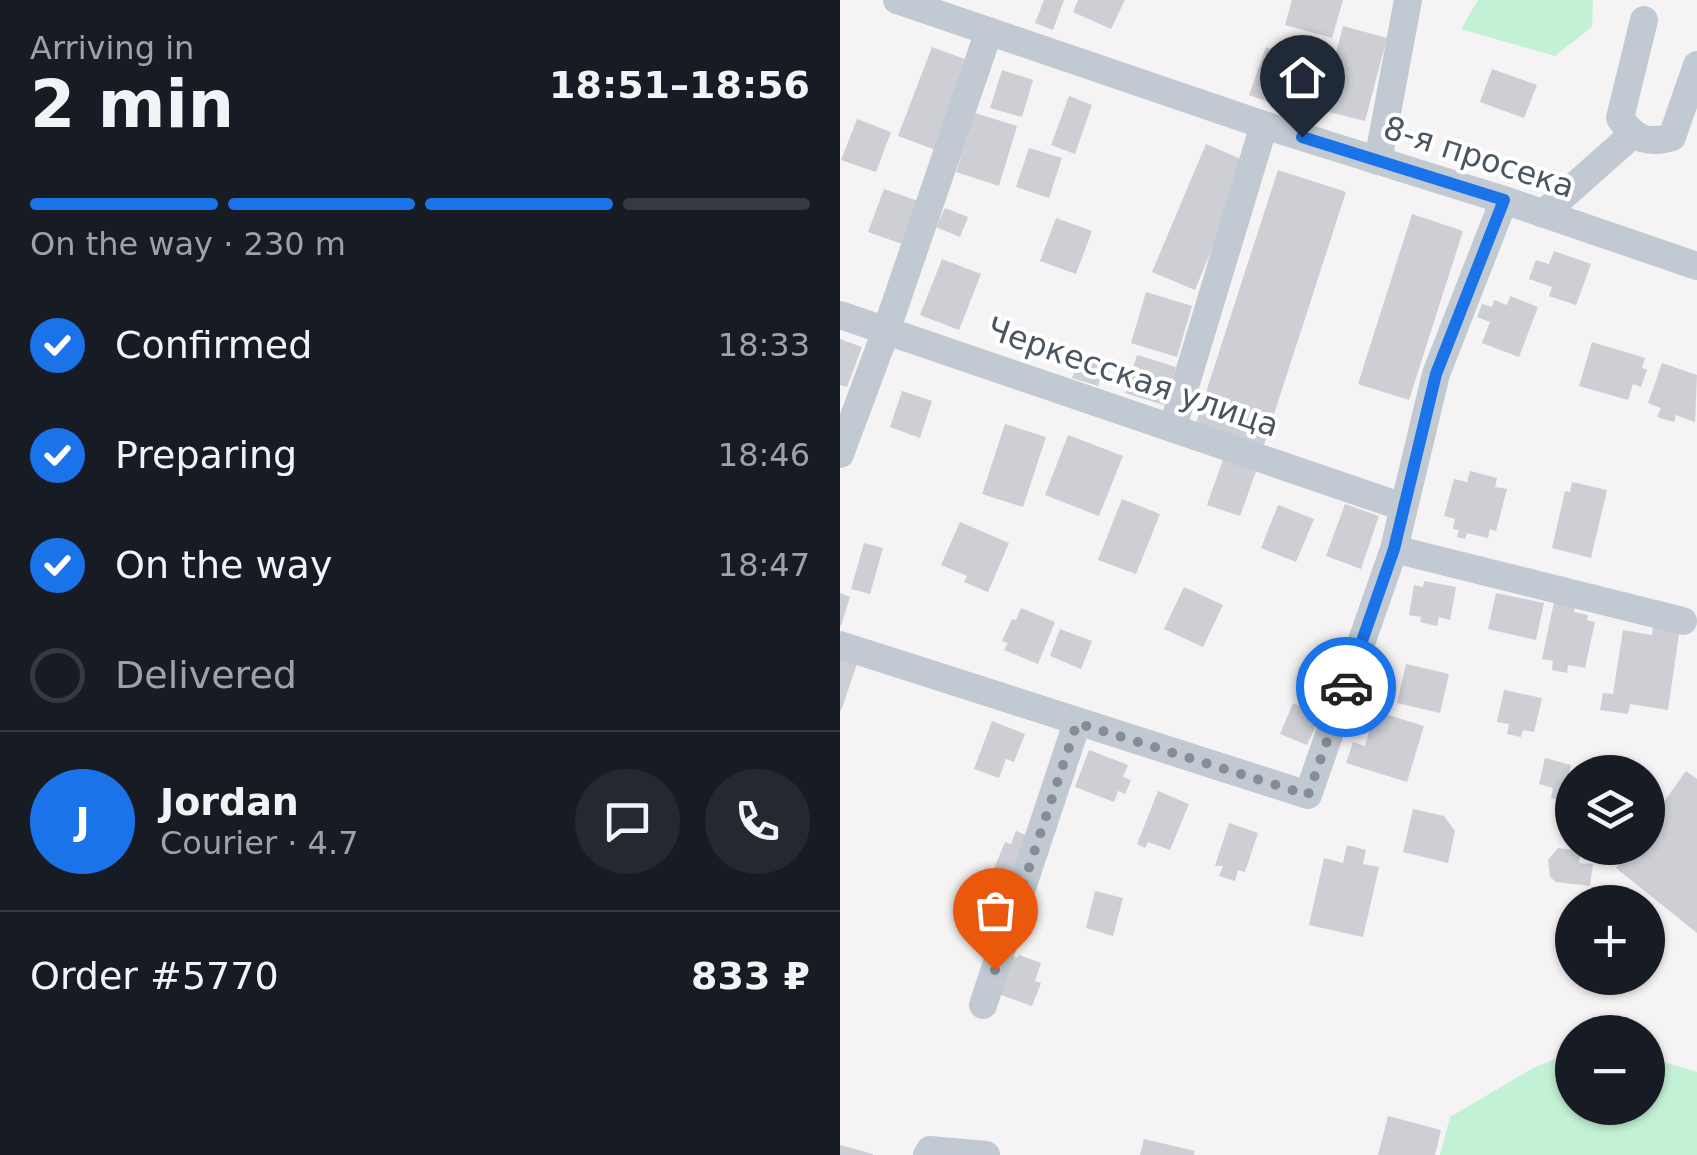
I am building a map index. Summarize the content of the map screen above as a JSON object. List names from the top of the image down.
{
  "streets": {
    "street": ["8-я просека", "Черкесская улица"]
  },
  "page": {
    "heading": ["2 min", "Arriving in", "18:51–18:56"],
    "panel": [
      "Jordan",
      "Courier · 4.7",
      "Order #5770",
      "833 ₽"
    ],
    "bar": "On the way · 230 m",
    "list": [
      ["Confirmed", "18:33"],
      ["Preparing", "18:46"],
      ["On the way", "18:47"],
      "Delivered"
    ],
    "map_buttons": ["+", "−"],
    "round": "J"
  }
}
